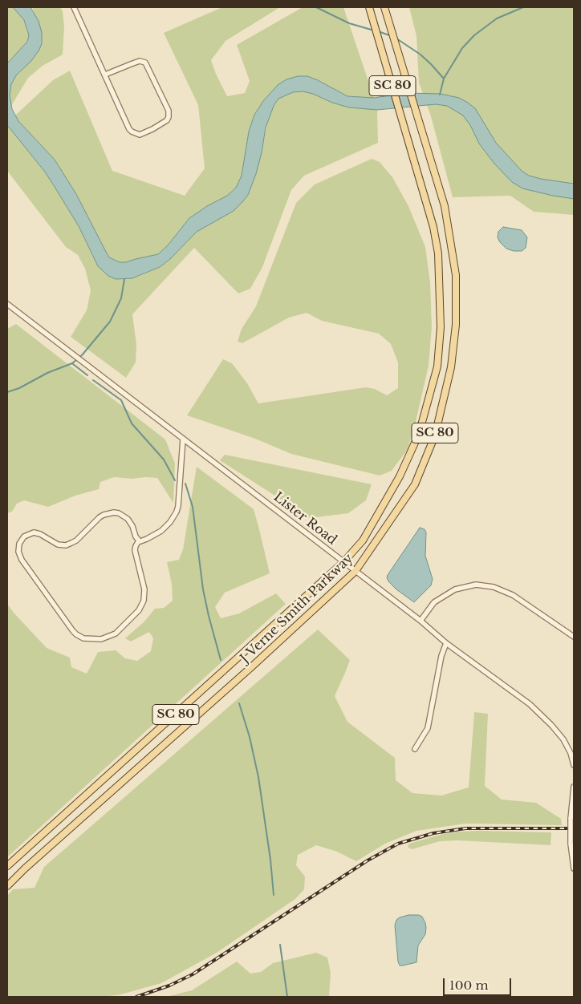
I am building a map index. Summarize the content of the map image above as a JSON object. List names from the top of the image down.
{
  "streets": {
    "main road": ["SC 80", "J Verne Smith Parkway"],
    "street": ["Lister Road"]
  },
  "crossings": [
    ["Lister Road", "J Verne Smith Parkway"]
  ],
  "scale_bar": "100 m"
}
